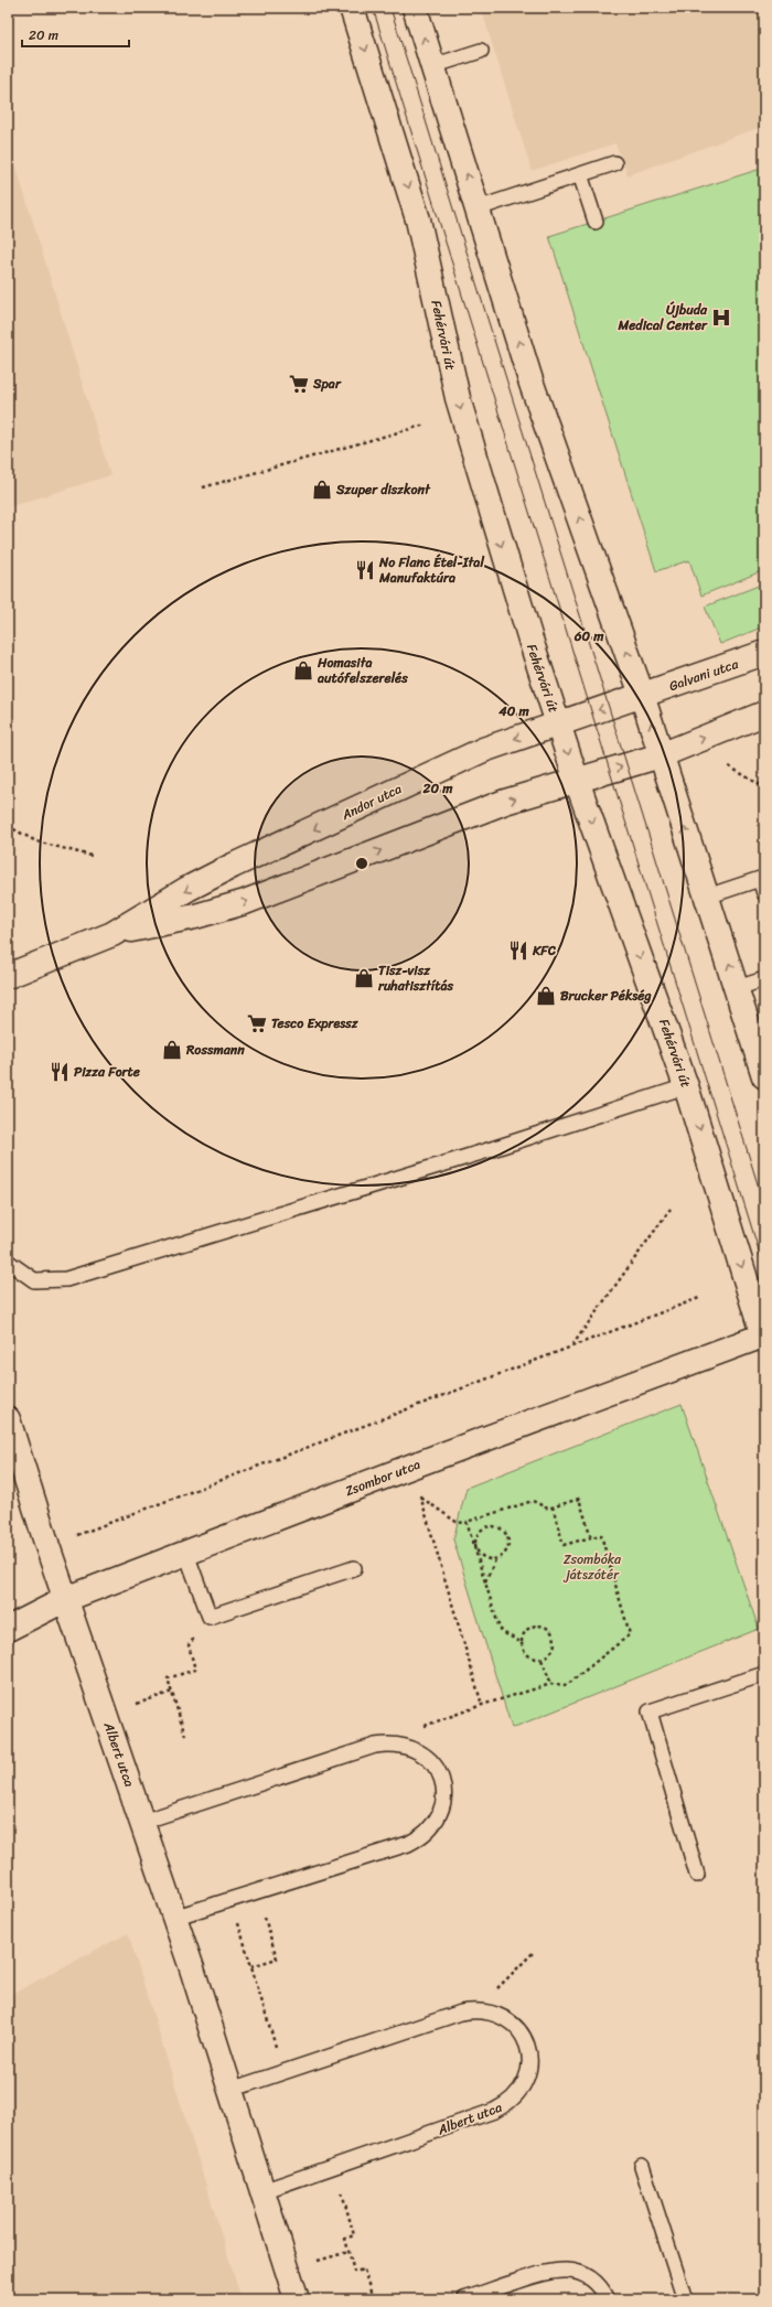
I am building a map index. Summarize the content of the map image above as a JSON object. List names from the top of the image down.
{
  "streets": {
    "street": [
      "Fehérvári út",
      "Galvani utca",
      "Andor utca",
      "Zsombor utca",
      "Albert utca"
    ]
  },
  "crossings": [
    ["Fehérvári út", "Andor utca"],
    ["Fehérvári út", "Zsombor utca"],
    ["Galvani utca", "Andor utca"],
    ["Zsombor utca", "Albert utca"]
  ],
  "parks": ["Zsombóka játszótér"],
  "places": {
    "hospital": ["Újbuda Medical Center"],
    "supermarket": ["Spar", "Tesco Expressz"],
    "shop": [
      "Szuper diszkont",
      "Homasita autófelszerelés",
      "Tisz-visz ruhatisztítás",
      "Brucker Pékség",
      "Rossmann"
    ],
    "restaurant": ["No Flanc Étel-Ital Manufaktúra", "KFC", "Pizza Forte"]
  },
  "scale_bar": "20 m",
  "rings": ["60 m", "40 m", "20 m"]
}
